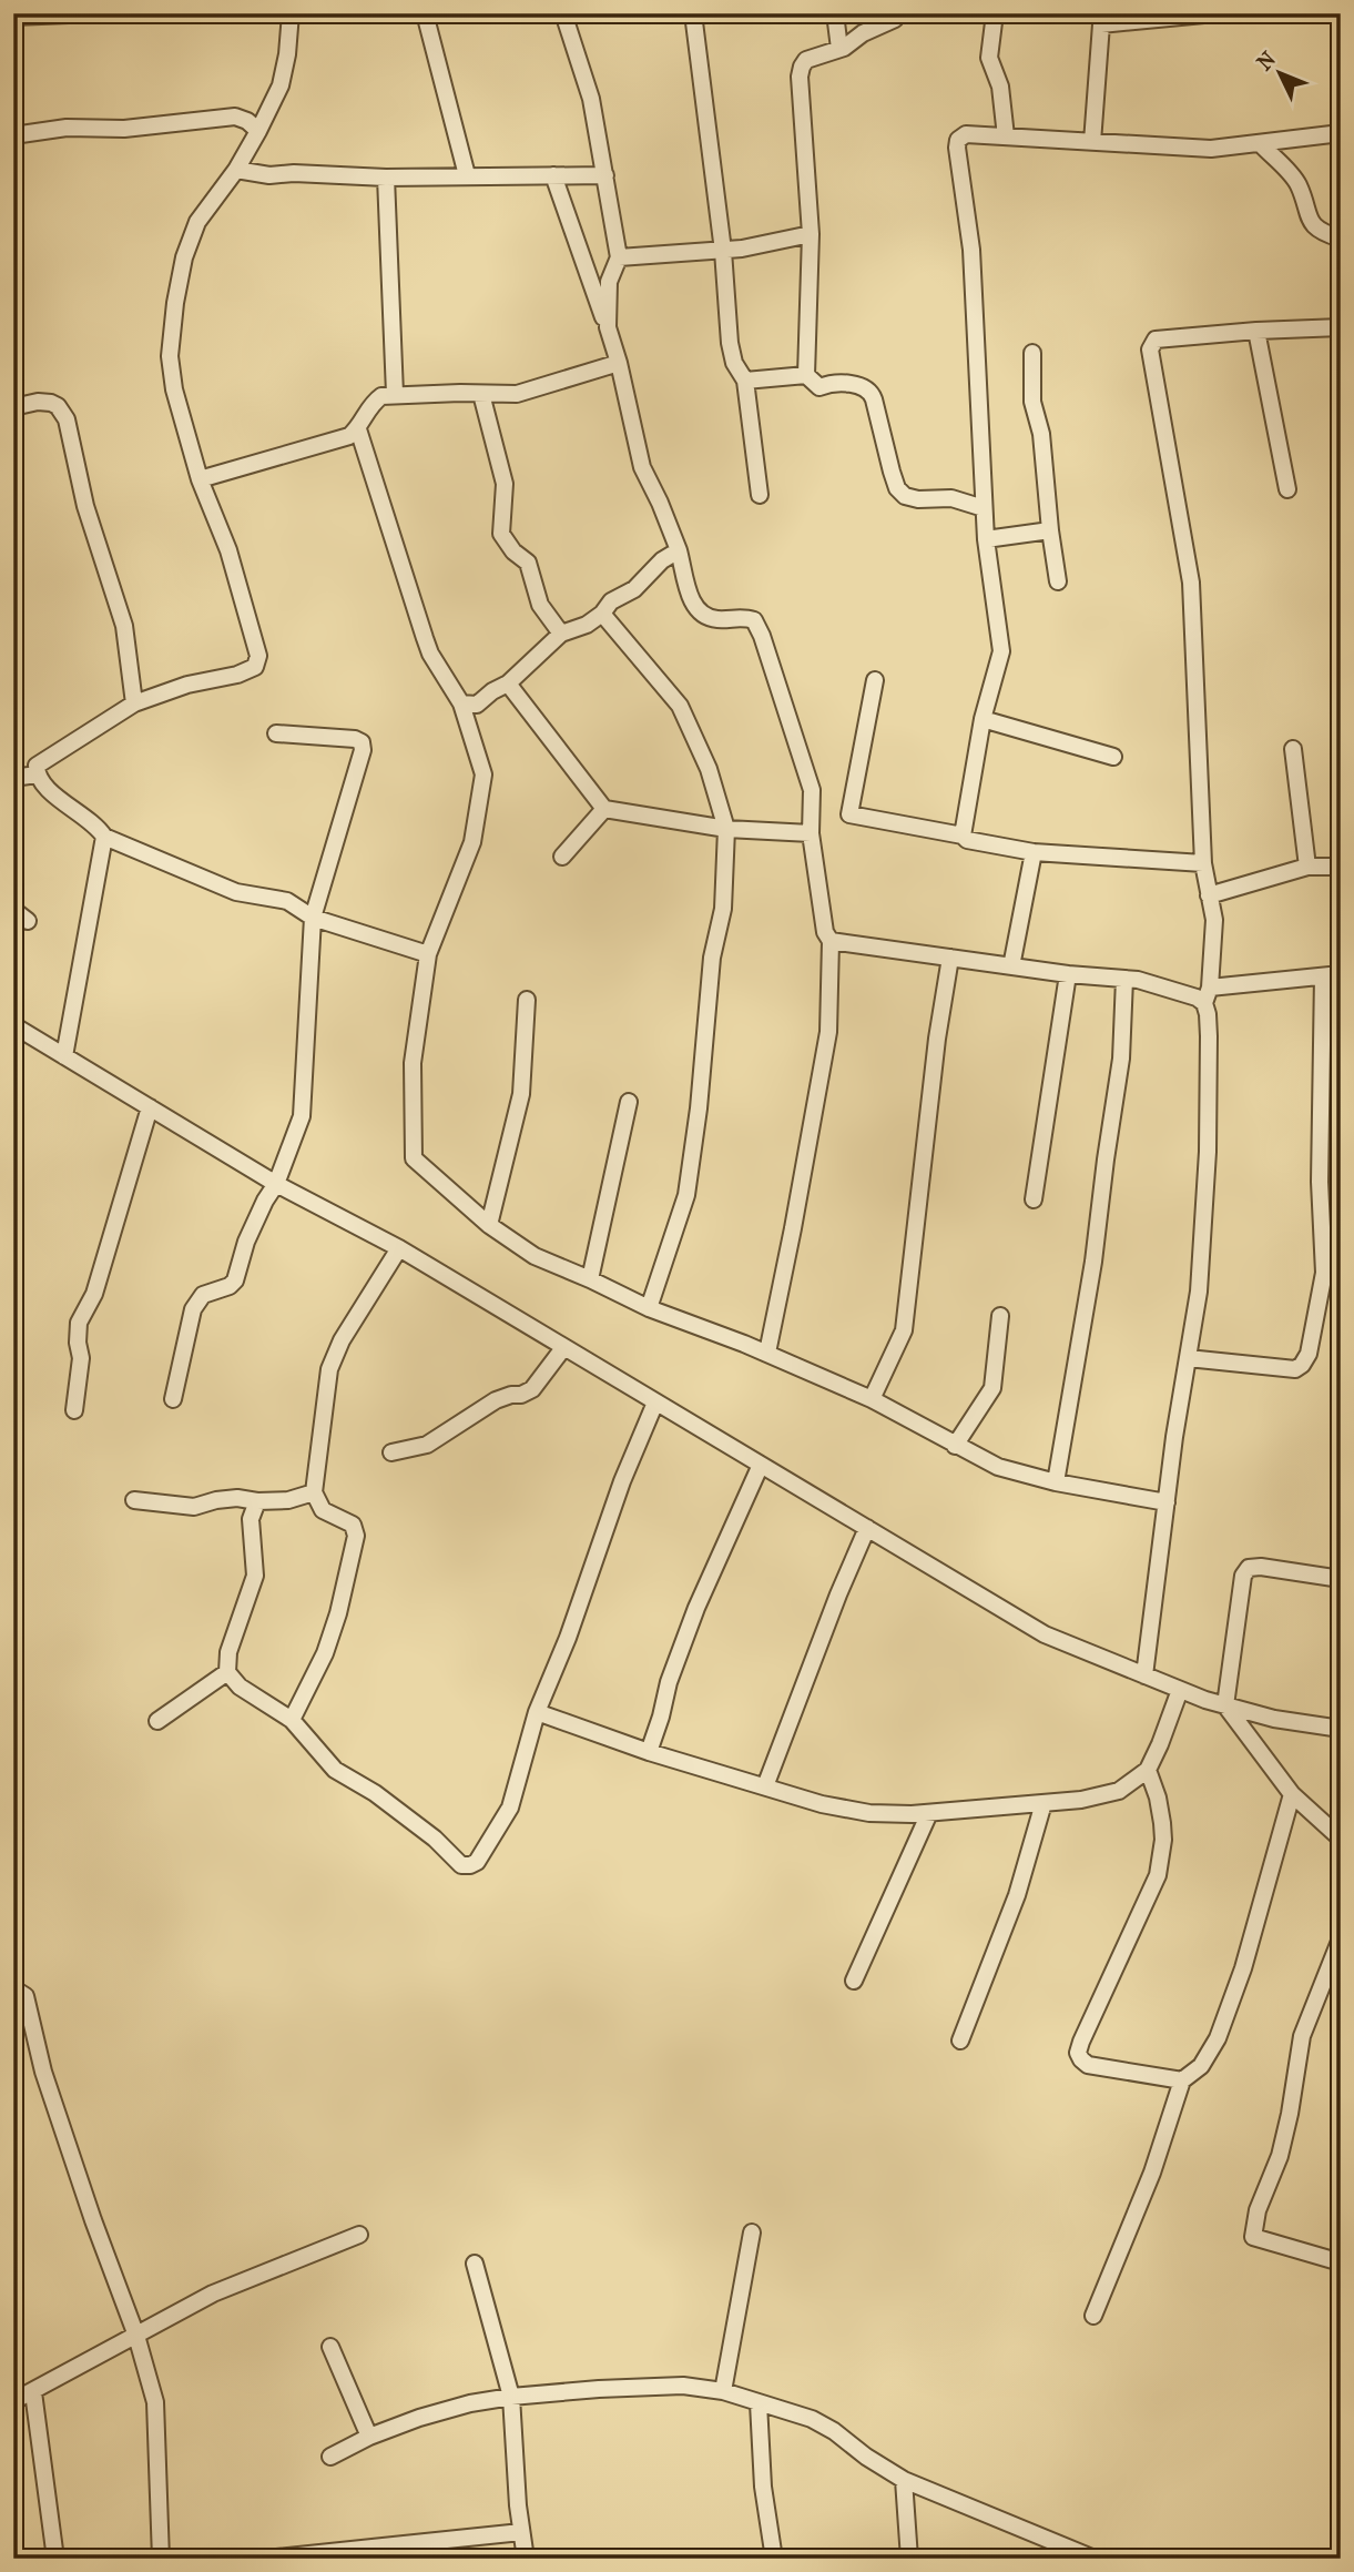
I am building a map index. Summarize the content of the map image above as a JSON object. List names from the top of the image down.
{
  "north": "top left"
}
